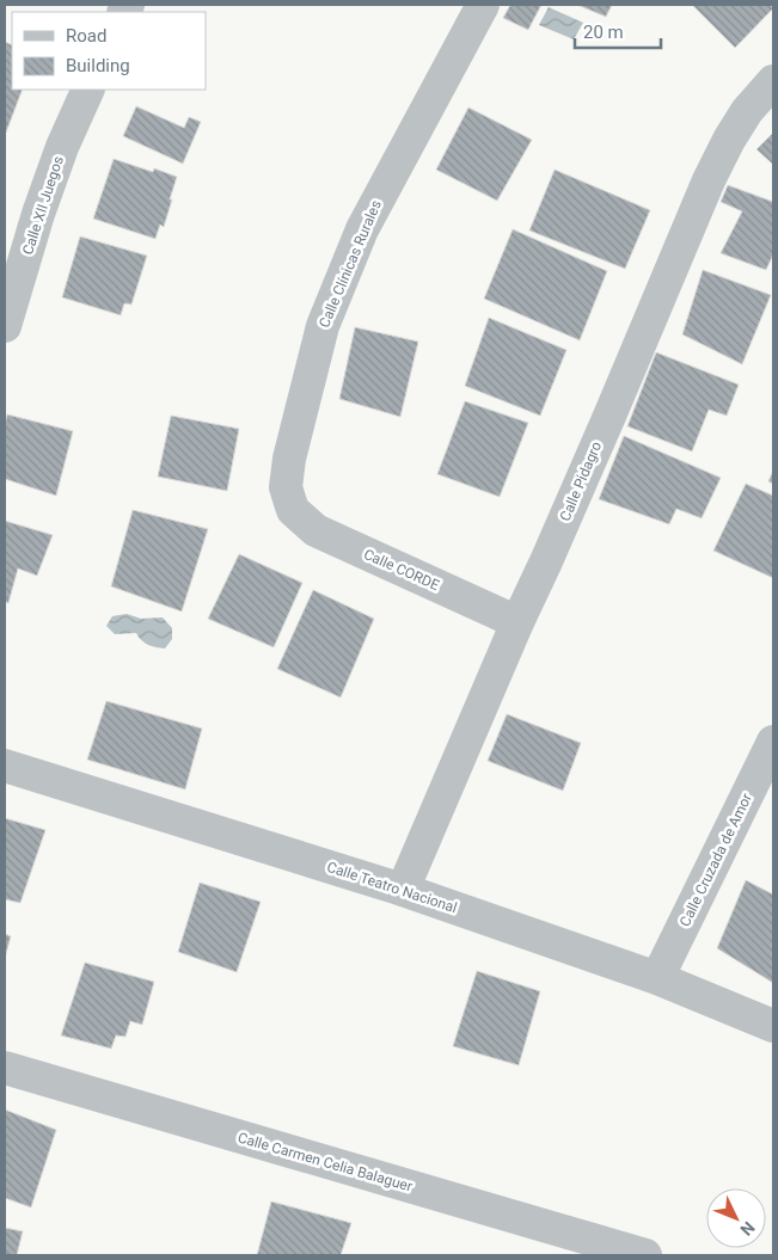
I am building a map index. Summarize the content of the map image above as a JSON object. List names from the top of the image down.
{
  "streets": {
    "street": [
      "Calle XII Juegos",
      "Calle Clínicas Rurales",
      "Calle Pidagro",
      "Calle CORDE",
      "Calle Cruzada de Amor",
      "Calle Teatro Nacional",
      "Calle Carmen Celia Balaguer"
    ]
  },
  "crossings": [
    ["Calle Clínicas Rurales", "Calle CORDE"],
    ["Calle Pidagro", "Calle CORDE"],
    ["Calle Pidagro", "Calle Teatro Nacional"],
    ["Calle Cruzada de Amor", "Calle Teatro Nacional"]
  ],
  "legend": ["Road", "Building"],
  "scale_bar": "20 m",
  "north": "bottom right"
}
